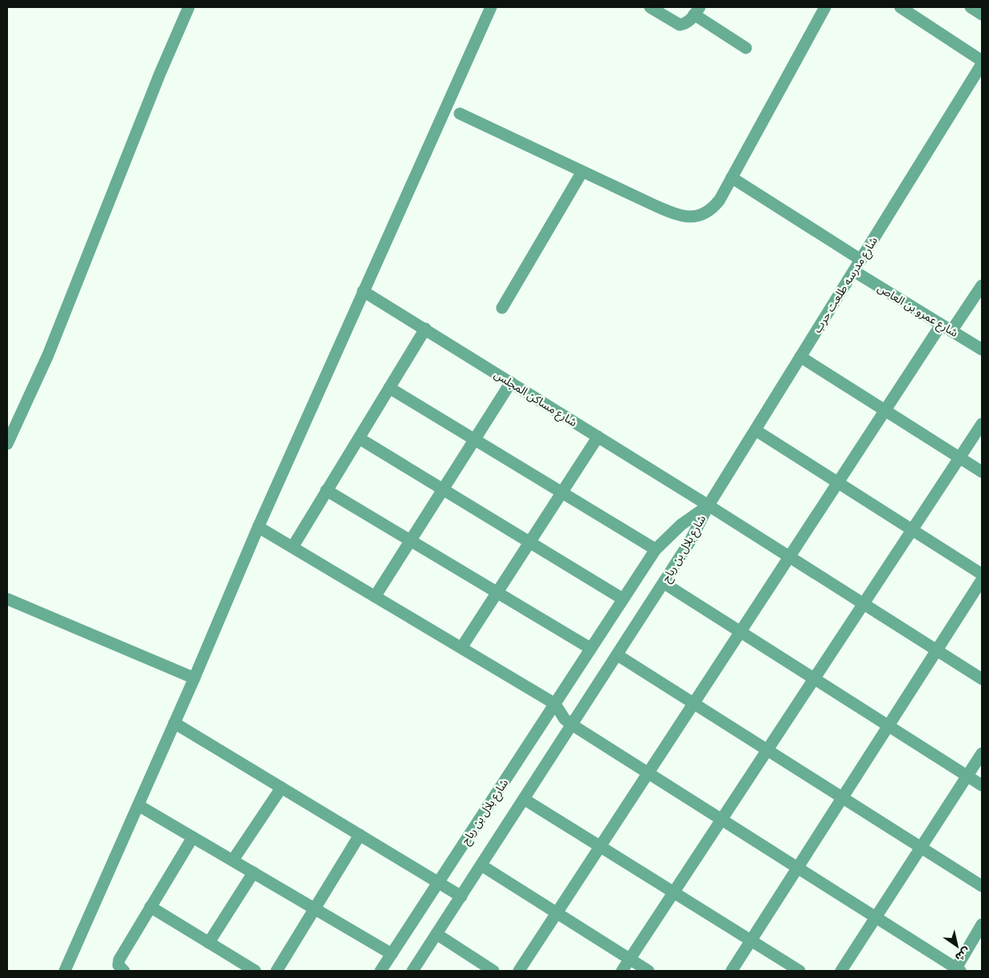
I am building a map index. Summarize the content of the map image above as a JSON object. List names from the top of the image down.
{
  "streets": {
    "street": [
      "شارع مدرسه طلعت حرب",
      "شارع عمرو بن العاص",
      "شارع مساكن المجلس",
      "شارع بلال بن رباح"
    ]
  },
  "crossings": [
    ["شارع مدرسه طلعت حرب", "شارع عمرو بن العاص"],
    ["شارع مدرسه طلعت حرب", "شارع مساكن المجلس"],
    ["شارع مدرسه طلعت حرب", "شارع بلال بن رباح"],
    ["شارع مساكن المجلس", "شارع بلال بن رباح"]
  ],
  "north": "bottom right"
}
